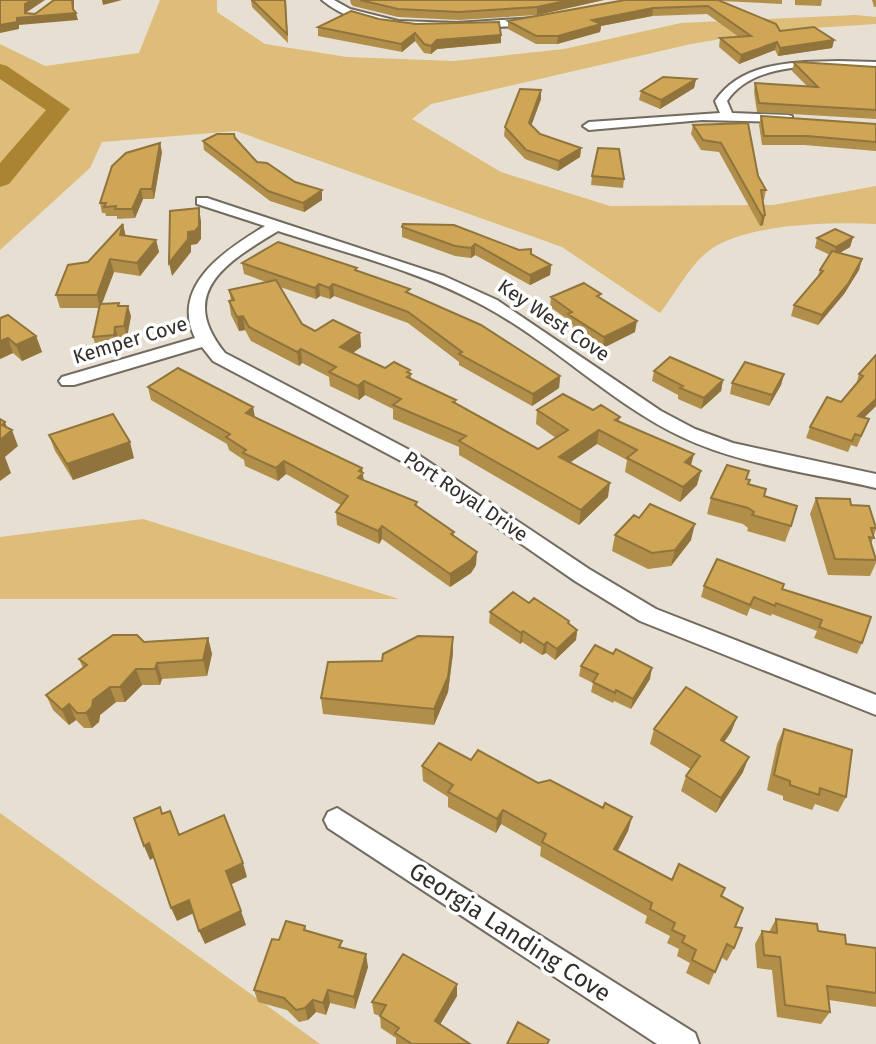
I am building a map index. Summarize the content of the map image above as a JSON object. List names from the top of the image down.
{
  "streets": {
    "street": [
      "Key West Cove",
      "Kemper Cove",
      "Port Royal Drive",
      "Georgia Landing Cove"
    ]
  },
  "crossings": [
    ["Kemper Cove", "Port Royal Drive"]
  ]
}
